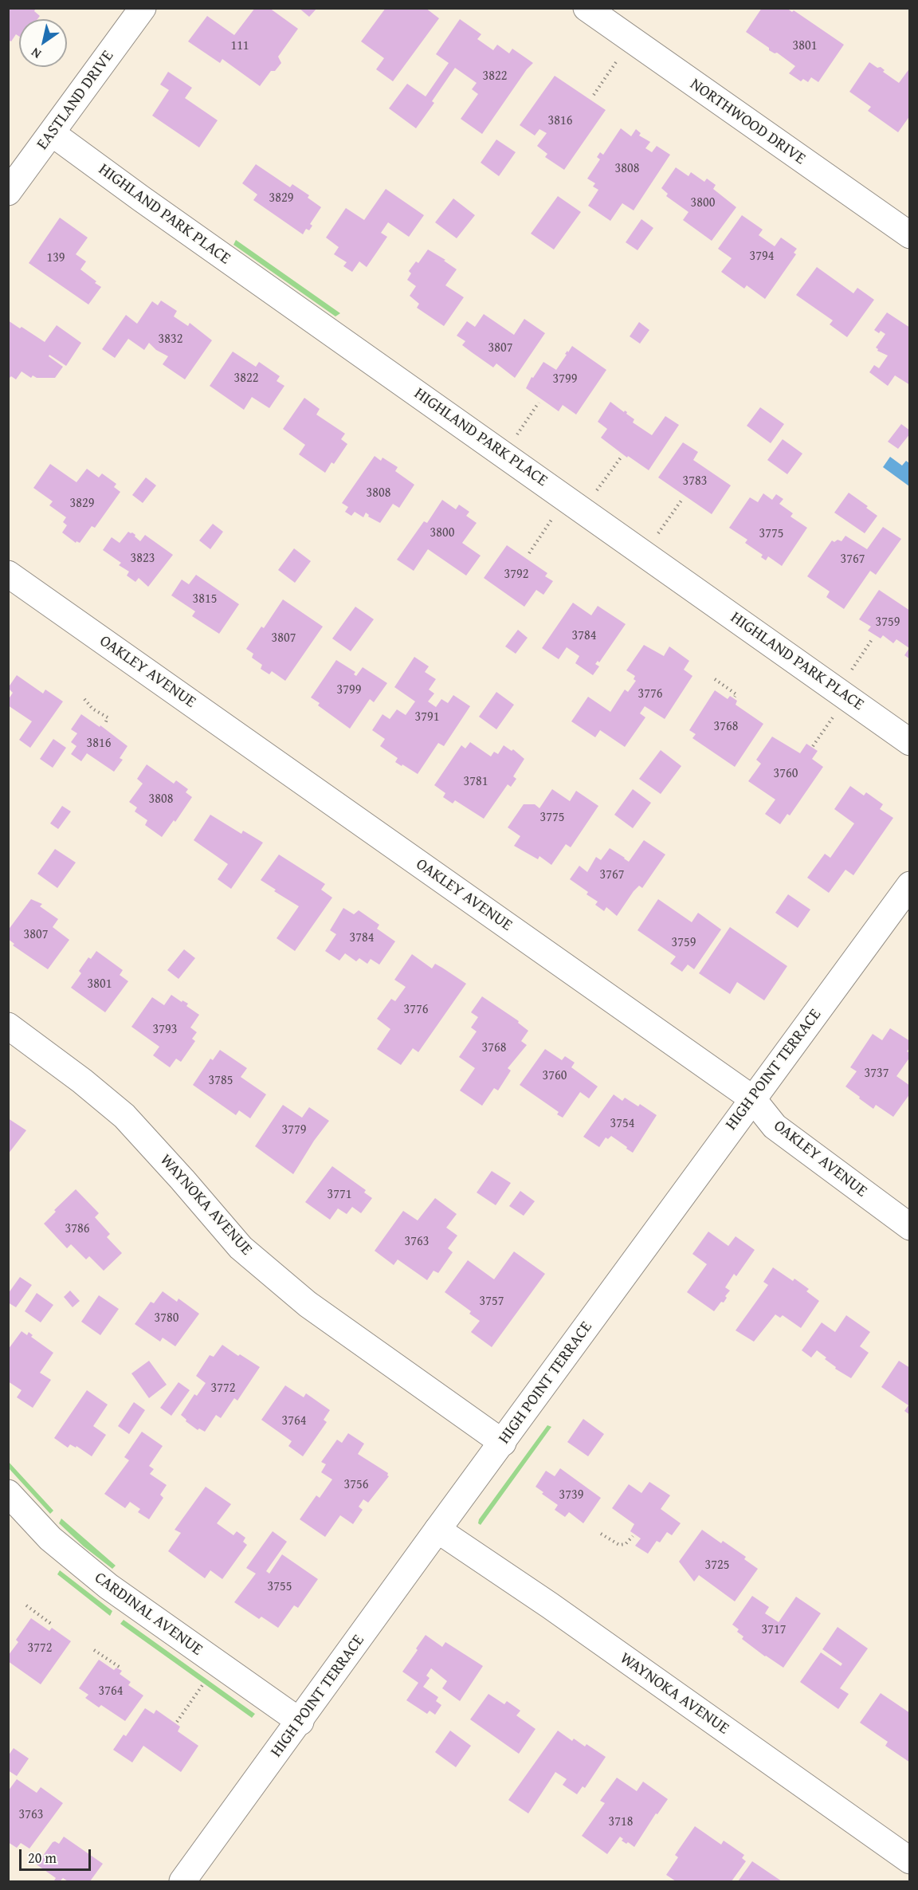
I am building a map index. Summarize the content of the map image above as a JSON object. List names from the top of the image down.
{
  "streets": {
    "street": [
      "EASTLAND DRIVE",
      "NORTHWOOD DRIVE",
      "HIGHLAND PARK PLACE",
      "OAKLEY AVENUE",
      "HIGH POINT TERRACE",
      "WAYNOKA AVENUE",
      "CARDINAL AVENUE"
    ]
  },
  "crossings": [
    ["EASTLAND DRIVE", "HIGHLAND PARK PLACE"],
    ["OAKLEY AVENUE", "HIGH POINT TERRACE"],
    ["HIGH POINT TERRACE", "WAYNOKA AVENUE"],
    ["HIGH POINT TERRACE", "CARDINAL AVENUE"]
  ],
  "house_numbers": [
    "111",
    "3801",
    "3822",
    "3816",
    "3808",
    "3829",
    "3800",
    "3794",
    "139",
    "3832",
    "3807",
    "3822",
    "3799",
    "3783",
    "3808",
    "3829",
    "3800",
    "3775",
    "3823",
    "3767",
    "3792",
    "3815",
    "3759",
    "3784",
    "3807",
    "3799",
    "3776",
    "3791",
    "3768",
    "3816",
    "3760",
    "3781",
    "3808",
    "3775",
    "3767",
    "3807",
    "3784",
    "3759",
    "3801",
    "3776",
    "3793",
    "3768",
    "3737",
    "3760",
    "3785",
    "3754",
    "3779",
    "3771",
    "3786",
    "3763",
    "3757",
    "3780",
    "3772",
    "3764",
    "3756",
    "3739",
    "3725",
    "3755",
    "3717",
    "3772",
    "3764",
    "3763",
    "3718"
  ],
  "scale_bar": "20 m",
  "north": "bottom left"
}
